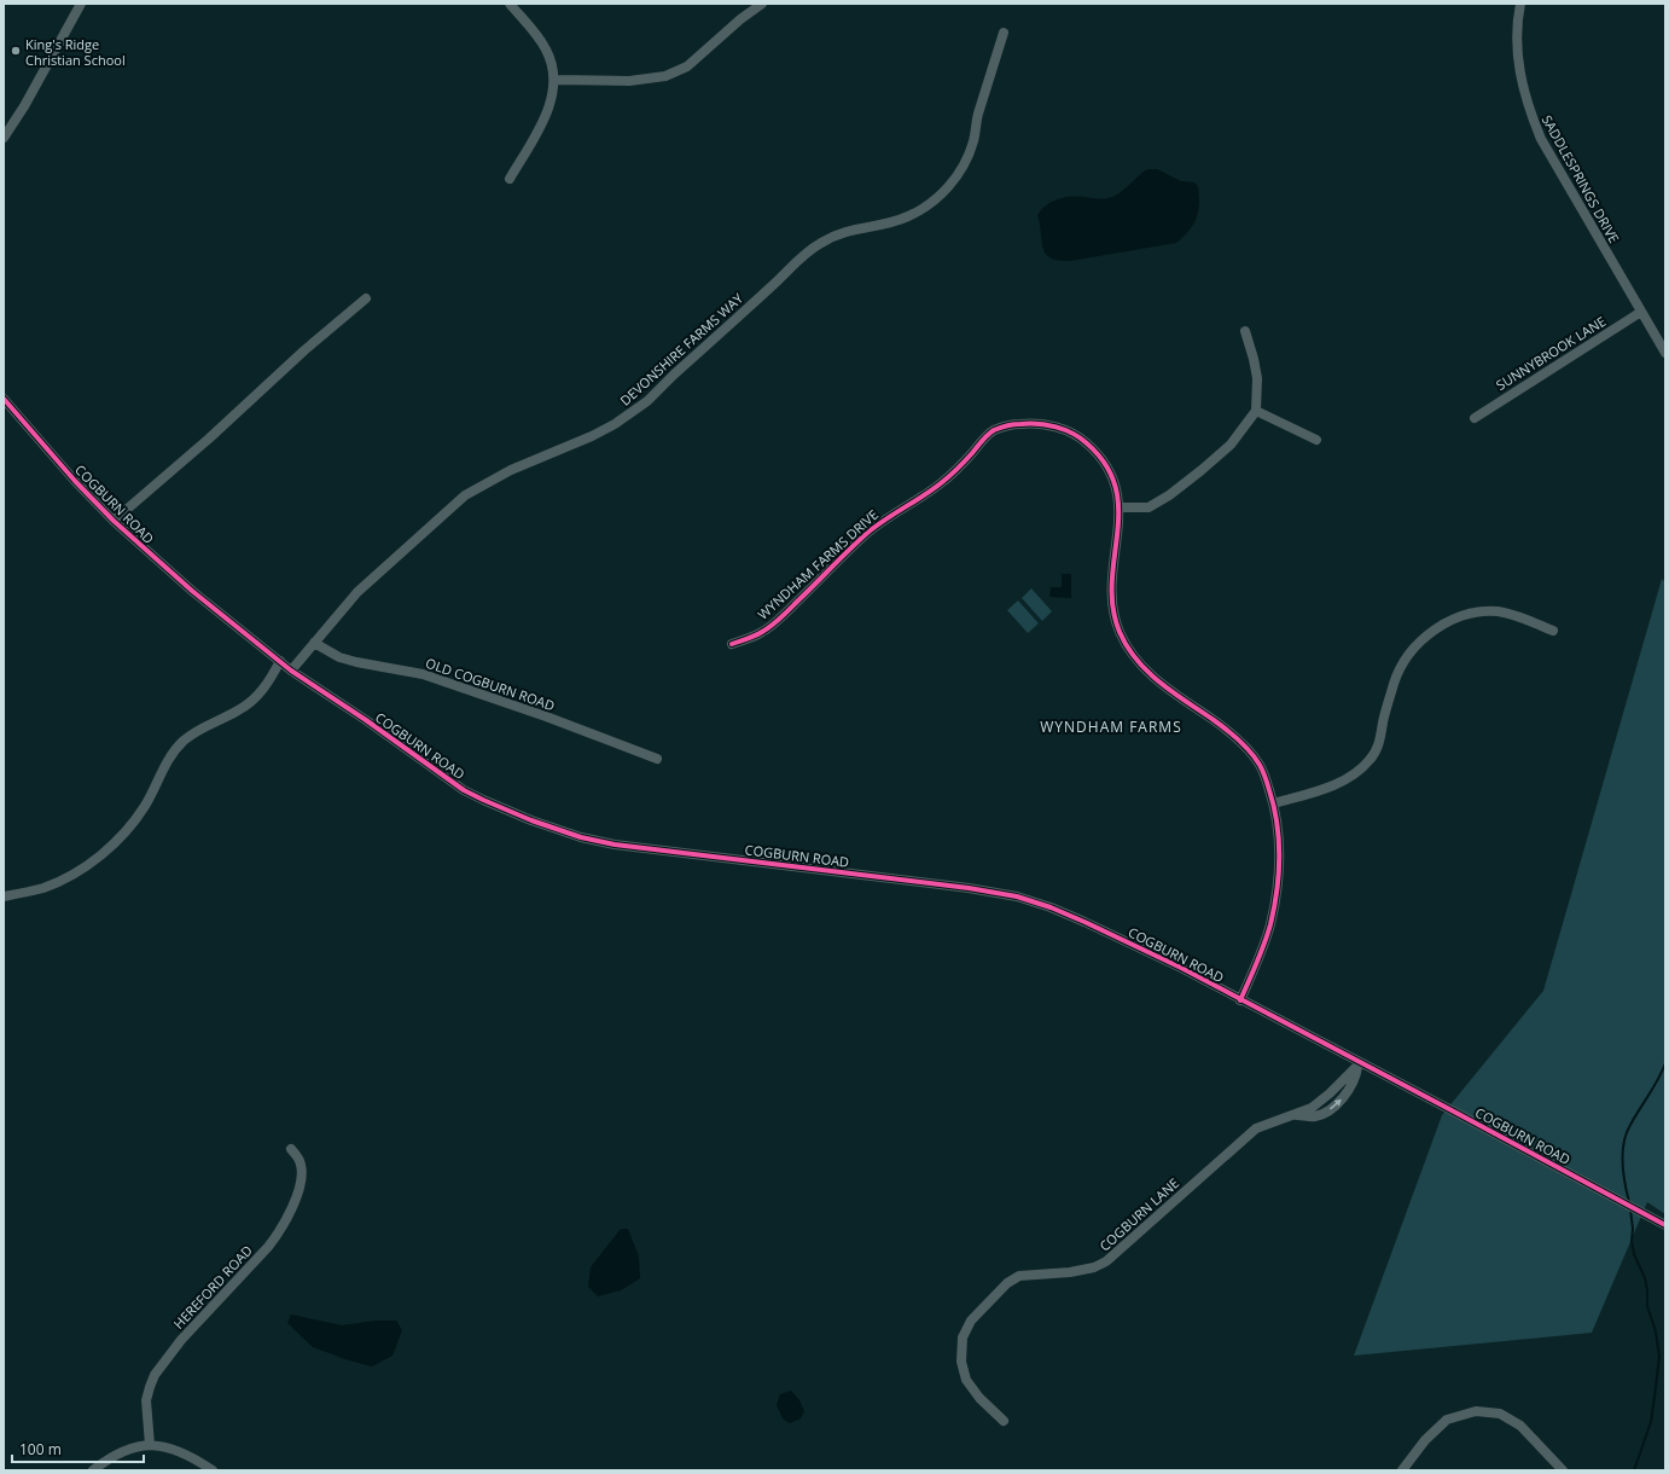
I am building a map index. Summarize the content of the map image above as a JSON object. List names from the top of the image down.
{
  "streets": {
    "street": [
      "SADDLESPRINGS DRIVE",
      "DEVONSHIRE FARMS WAY",
      "SUNNYBROOK LANE",
      "COGBURN ROAD",
      "WYNDHAM FARMS DRIVE",
      "OLD COGBURN ROAD",
      "COGBURN LANE",
      "HEREFORD ROAD"
    ]
  },
  "crossings": [
    ["SADDLESPRINGS DRIVE", "SUNNYBROOK LANE"],
    ["DEVONSHIRE FARMS WAY", "COGBURN ROAD"],
    ["DEVONSHIRE FARMS WAY", "OLD COGBURN ROAD"],
    ["COGBURN ROAD", "WYNDHAM FARMS DRIVE"],
    ["COGBURN ROAD", "COGBURN LANE"]
  ],
  "districts": ["WYNDHAM FARMS"],
  "places": ["King's Ridge Christian School"],
  "scale_bar": "100 m"
}
